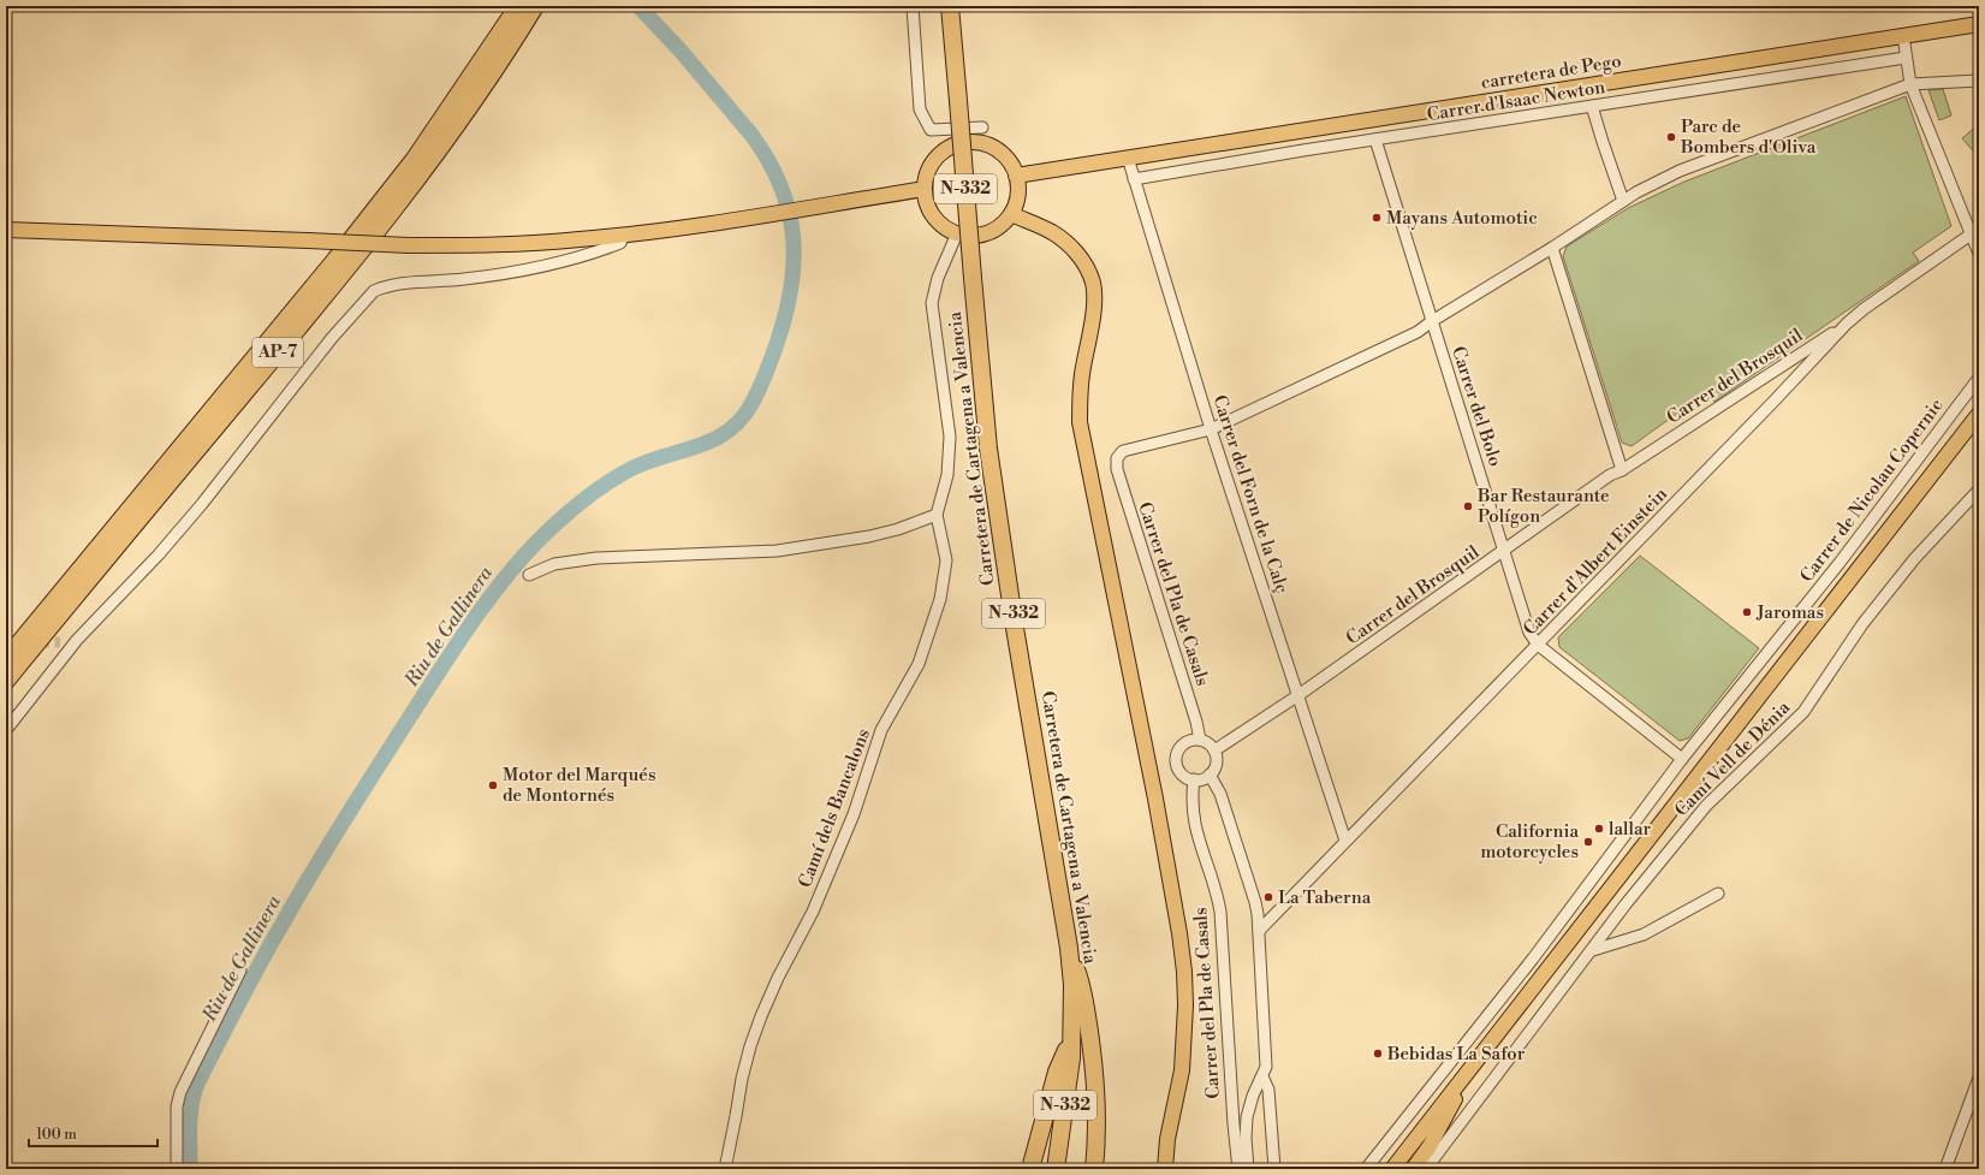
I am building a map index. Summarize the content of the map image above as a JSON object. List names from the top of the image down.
{
  "streets": {
    "highway": ["N-332", "AP-7", "Carretera de Cartagena a Valencia"],
    "main road": ["carretera de Pego"],
    "street": [
      "Carrer d'Isaac Newton",
      "Carrer del Brosquil",
      "Carrer del Bolo",
      "Carrer de Nicolau Copernic",
      "Carrer del Forn de la Calç",
      "Carrer d'Albert Einstein",
      "Carrer del Pla de Casals",
      "Camí Vell de Dénia",
      "Camí dels Bancalons"
    ]
  },
  "crossings": [
    ["carretera de Pego", "Carrer del Forn de la Calç"],
    ["Carrer d'Isaac Newton", "Carrer del Bolo"],
    ["Carrer d'Isaac Newton", "Carrer del Forn de la Calç"],
    ["Carrer del Brosquil", "Carrer del Bolo"],
    ["Carrer del Brosquil", "Carrer del Forn de la Calç"],
    ["Carrer del Brosquil", "Carrer d'Albert Einstein"],
    ["Carrer del Brosquil", "Carrer del Pla de Casals"],
    ["Carrer del Bolo", "Carrer de Nicolau Copernic"],
    ["Carrer del Bolo", "Carrer d'Albert Einstein"],
    ["Carrer del Forn de la Calç", "Carrer d'Albert Einstein"],
    ["Carrer del Forn de la Calç", "Carrer del Pla de Casals"],
    ["Carrer d'Albert Einstein", "Carrer del Pla de Casals"]
  ],
  "water": ["Riu de Gallinera"],
  "places": [
    "Parc de Bombers d'Oliva",
    "Mayans Automotic",
    "Bar Restaurante Polígon",
    "Jaromas",
    "Motor del Marqués de Montornés",
    "lallar",
    "California motorcycles",
    "La Taberna",
    "Bebidas La Safor"
  ],
  "scale_bar": "100 m"
}
